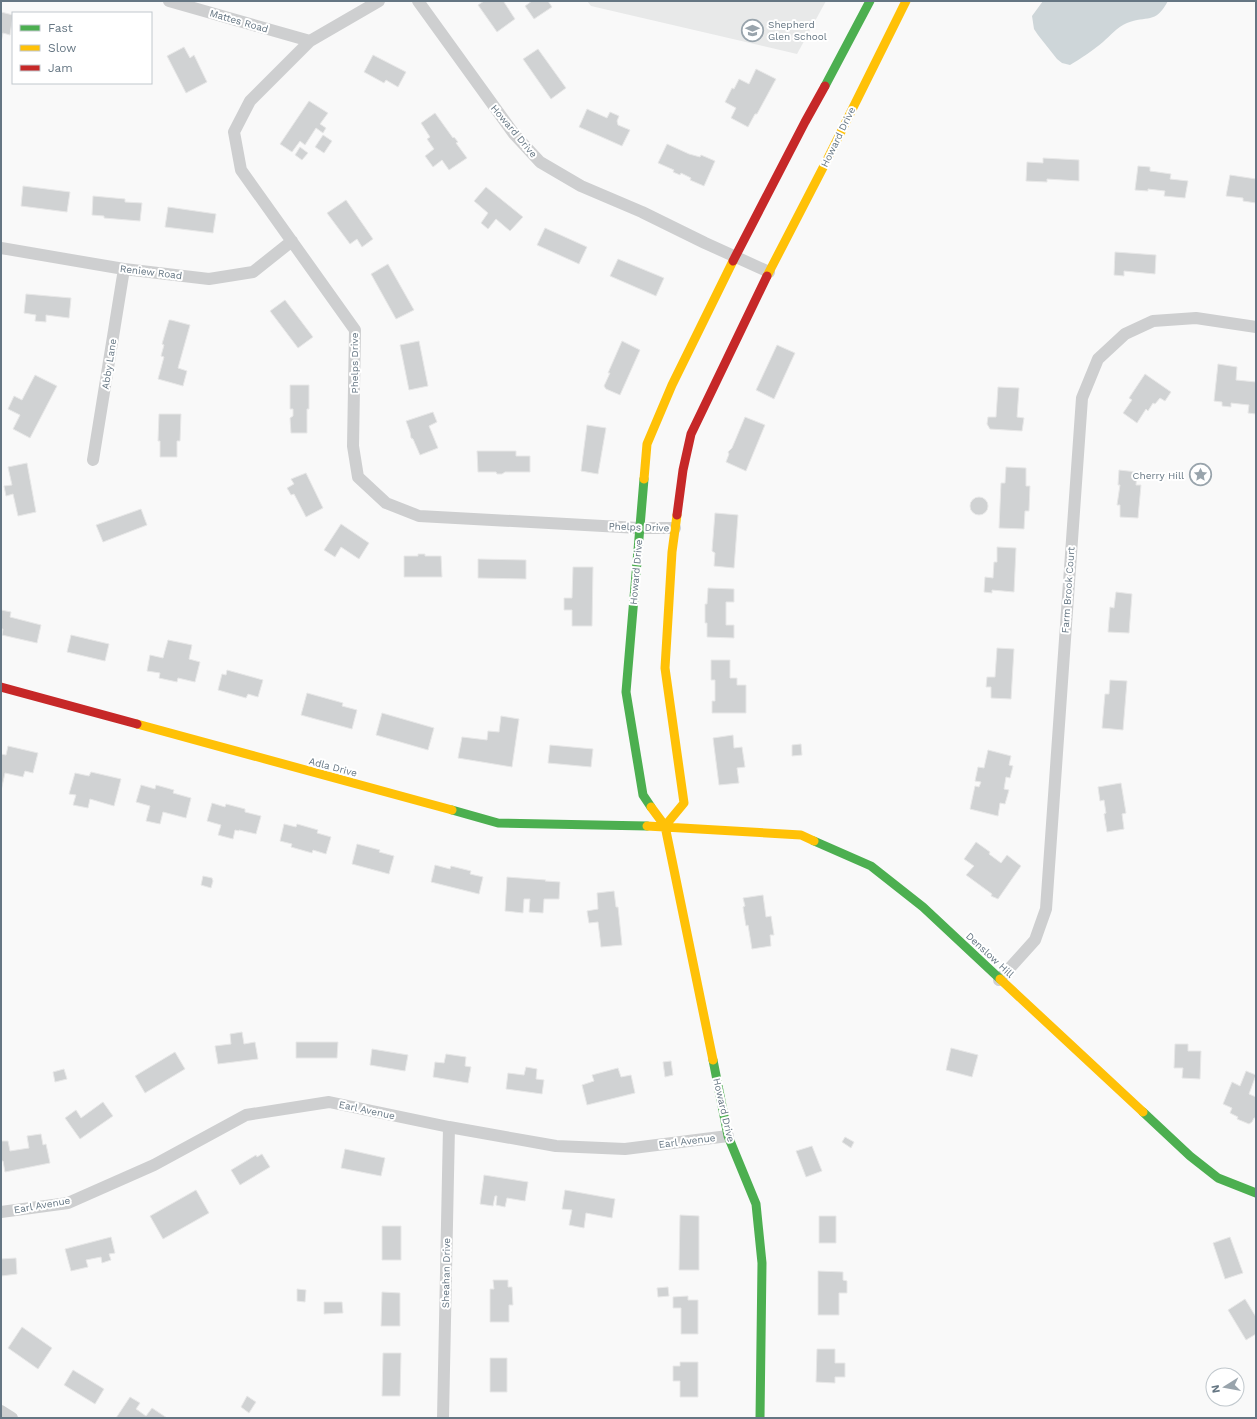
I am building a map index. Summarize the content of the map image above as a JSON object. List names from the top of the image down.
{
  "streets": {
    "street": [
      "Mattes Road",
      "Howard Drive",
      "Reniew Road",
      "Phelps Drive",
      "Abby Lane",
      "Farm Brook Court",
      "Adla Drive",
      "Denslow Hill",
      "Earl Avenue",
      "Sheahan Drive"
    ]
  },
  "crossings": [
    ["Mattes Road", "Phelps Drive"],
    ["Howard Drive", "Phelps Drive"],
    ["Howard Drive", "Adla Drive"],
    ["Howard Drive", "Denslow Hill"],
    ["Howard Drive", "Earl Avenue"],
    ["Reniew Road", "Phelps Drive"],
    ["Reniew Road", "Abby Lane"],
    ["Farm Brook Court", "Denslow Hill"],
    ["Adla Drive", "Denslow Hill"],
    ["Earl Avenue", "Sheahan Drive"]
  ],
  "places": {
    "school or university": ["Shepherd Glen School"],
    "place": ["Cherry Hill"]
  },
  "legend": ["Fast", "Slow", "Jam"],
  "north": "left"
}
